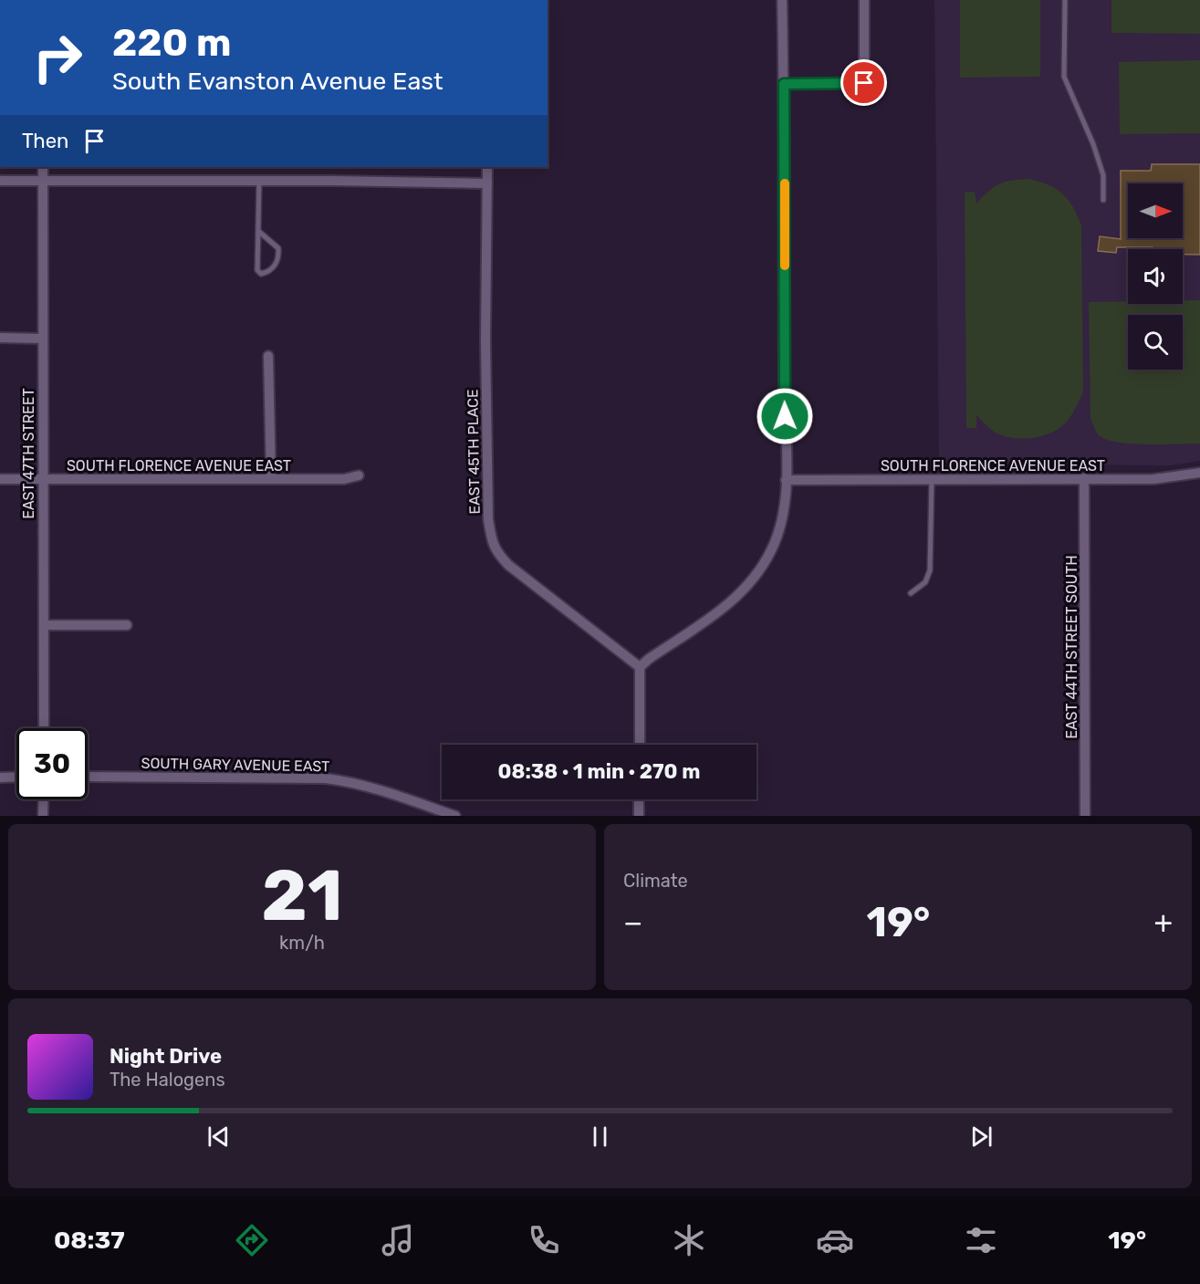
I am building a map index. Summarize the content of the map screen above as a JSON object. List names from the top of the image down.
{
  "streets": {
    "street": [
      "EAST 45TH PLACE",
      "EAST 47TH STREET",
      "SOUTH FLORENCE AVENUE EAST",
      "EAST 44TH STREET SOUTH",
      "SOUTH GARY AVENUE EAST"
    ]
  },
  "crossings": [
    ["EAST 47TH STREET", "SOUTH FLORENCE AVENUE EAST"],
    ["SOUTH FLORENCE AVENUE EAST", "EAST 44TH STREET SOUTH"]
  ],
  "north": "right",
  "page": {
    "turn": ["220 m", "South Evanston Avenue East"],
    "then": "Then",
    "limit": "30",
    "trip": "08:38 · 1 min · 270 m",
    "tile": [
      ["21", "km/h"],
      "Climate"
    ],
    "heat": ["−", "19°", "+"],
    "song": ["Night Drive", "The Halogens"],
    "tabs": ["08:37", "19°"]
  }
}
